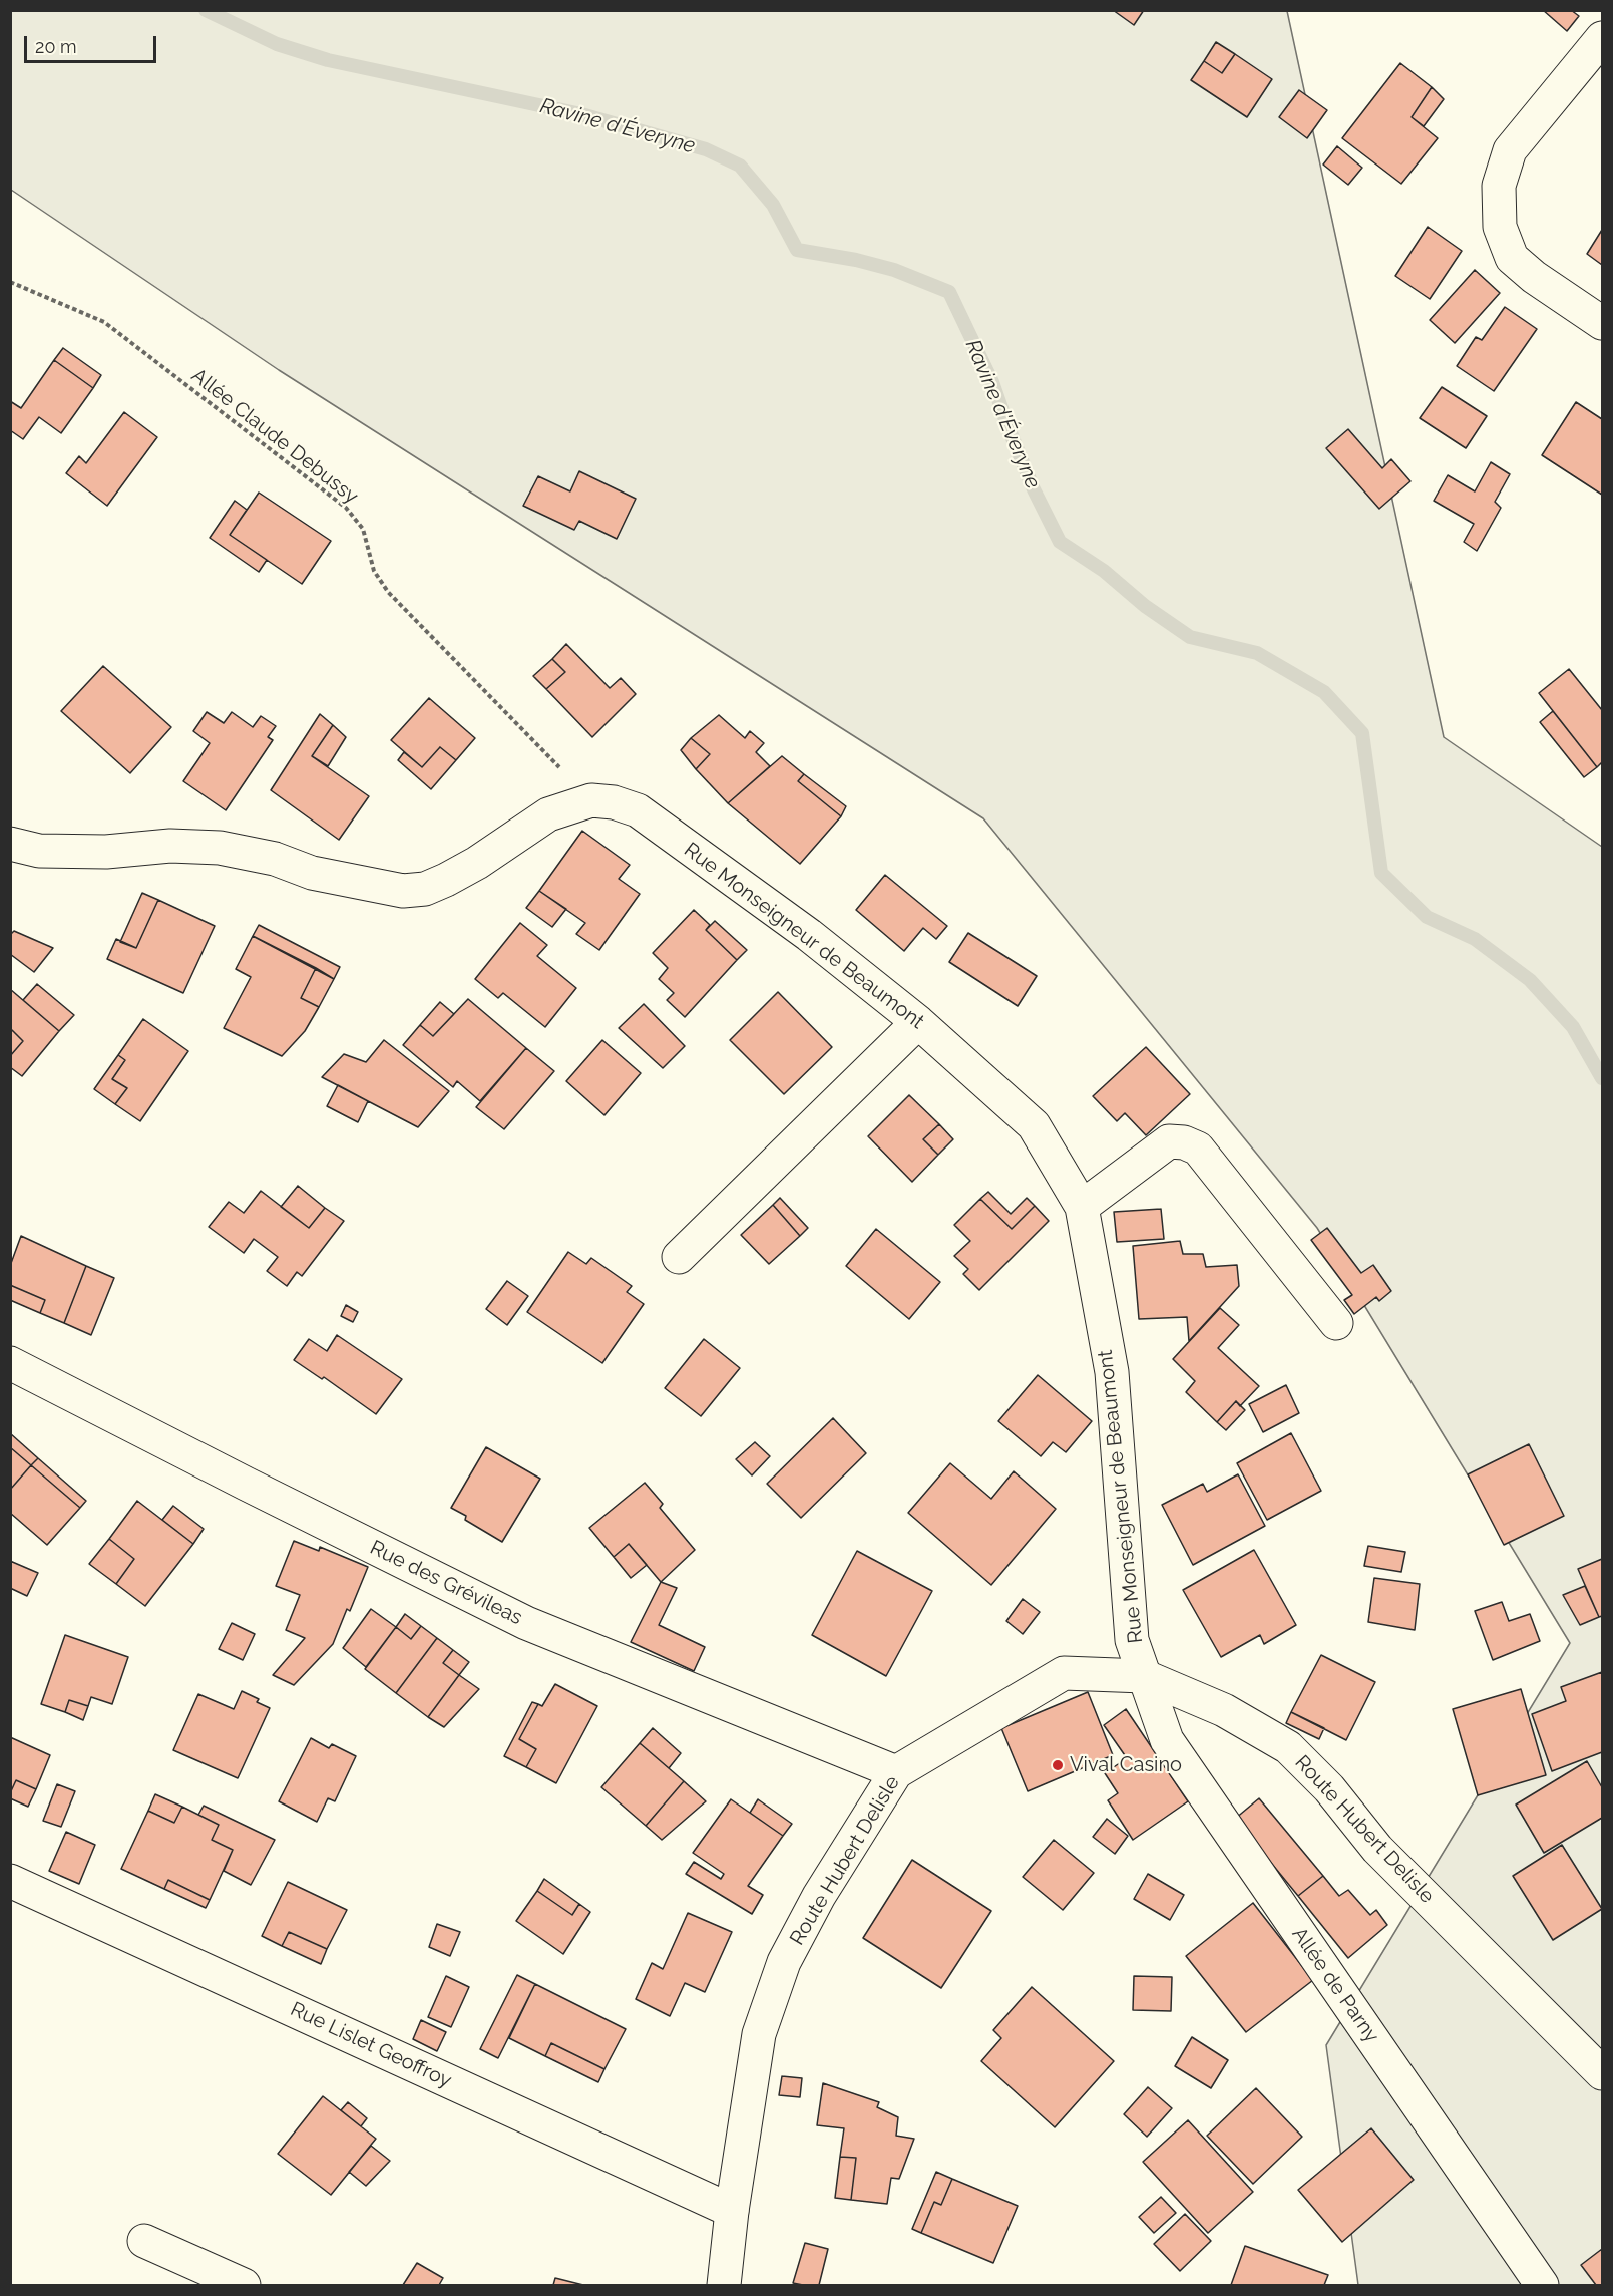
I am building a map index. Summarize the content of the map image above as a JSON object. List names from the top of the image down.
{
  "streets": {
    "street": [
      "Rue Monseigneur de Beaumont",
      "Rue des Grévileas",
      "Route Hubert Delisle",
      "Allée de Parny",
      "Rue Lislet Geoffroy"
    ],
    "path": ["Allée Claude Debussy"]
  },
  "crossings": [
    ["Allée Claude Debussy", "Rue Monseigneur de Beaumont"],
    ["Rue Monseigneur de Beaumont", "Route Hubert Delisle"],
    ["Rue Monseigneur de Beaumont", "Allée de Parny"],
    ["Rue des Grévileas", "Route Hubert Delisle"],
    ["Route Hubert Delisle", "Allée de Parny"],
    ["Route Hubert Delisle", "Rue Lislet Geoffroy"]
  ],
  "water": ["Ravine d'Éveryne"],
  "places": ["Vival Casino"],
  "scale_bar": "20 m"
}
